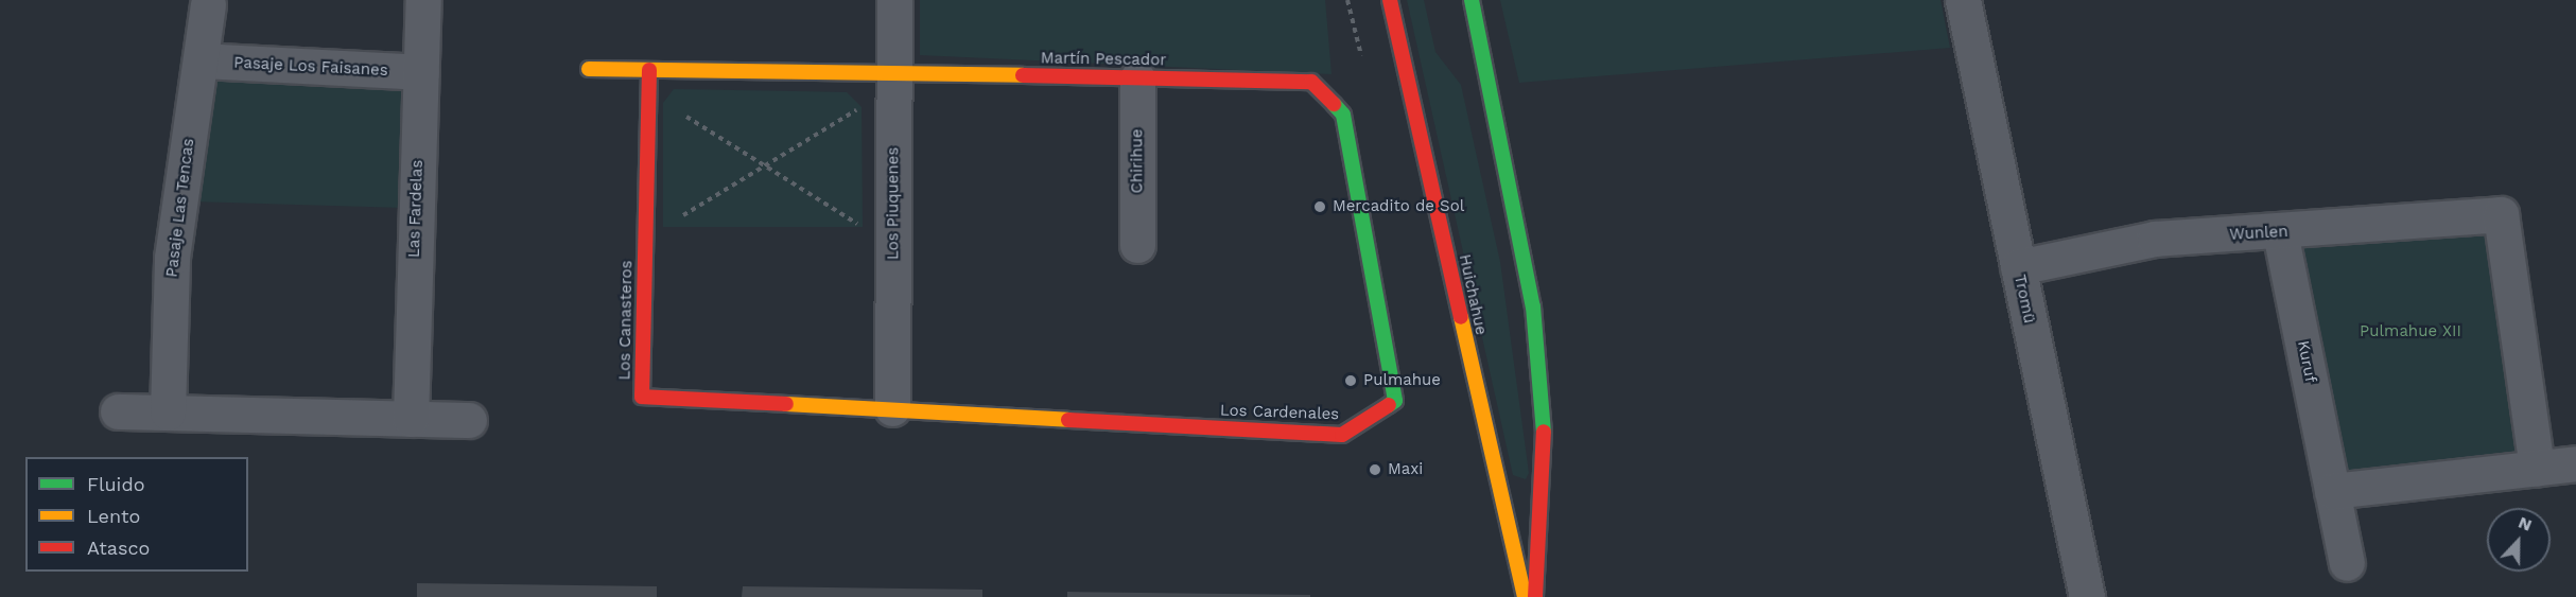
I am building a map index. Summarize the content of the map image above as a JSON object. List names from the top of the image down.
{
  "streets": {
    "street": [
      "Martín Pescador",
      "Pasaje Los Faisanes",
      "Chirihue",
      "Los Piuquenes",
      "Pasaje Las Tencas",
      "Las Fardelas",
      "Wunlen",
      "Huichahue",
      "Tromü",
      "Los Canasteros",
      "Kuruf",
      "Los Cardenales"
    ]
  },
  "crossings": [
    ["Martín Pescador", "Chirihue"],
    ["Martín Pescador", "Los Piuquenes"],
    ["Martín Pescador", "Los Cardenales"],
    ["Pasaje Los Faisanes", "Pasaje Las Tencas"],
    ["Pasaje Los Faisanes", "Las Fardelas"],
    ["Los Piuquenes", "Los Canasteros"],
    ["Los Piuquenes", "Los Cardenales"],
    ["Wunlen", "Tromü"],
    ["Wunlen", "Kuruf"],
    ["Los Canasteros", "Los Cardenales"]
  ],
  "parks": ["Pulmahue XII"],
  "places": ["Mercadito de Sol", "Pulmahue", "Maxi"],
  "legend": ["Fluido", "Lento", "Atasco"],
  "north": "top"
}
